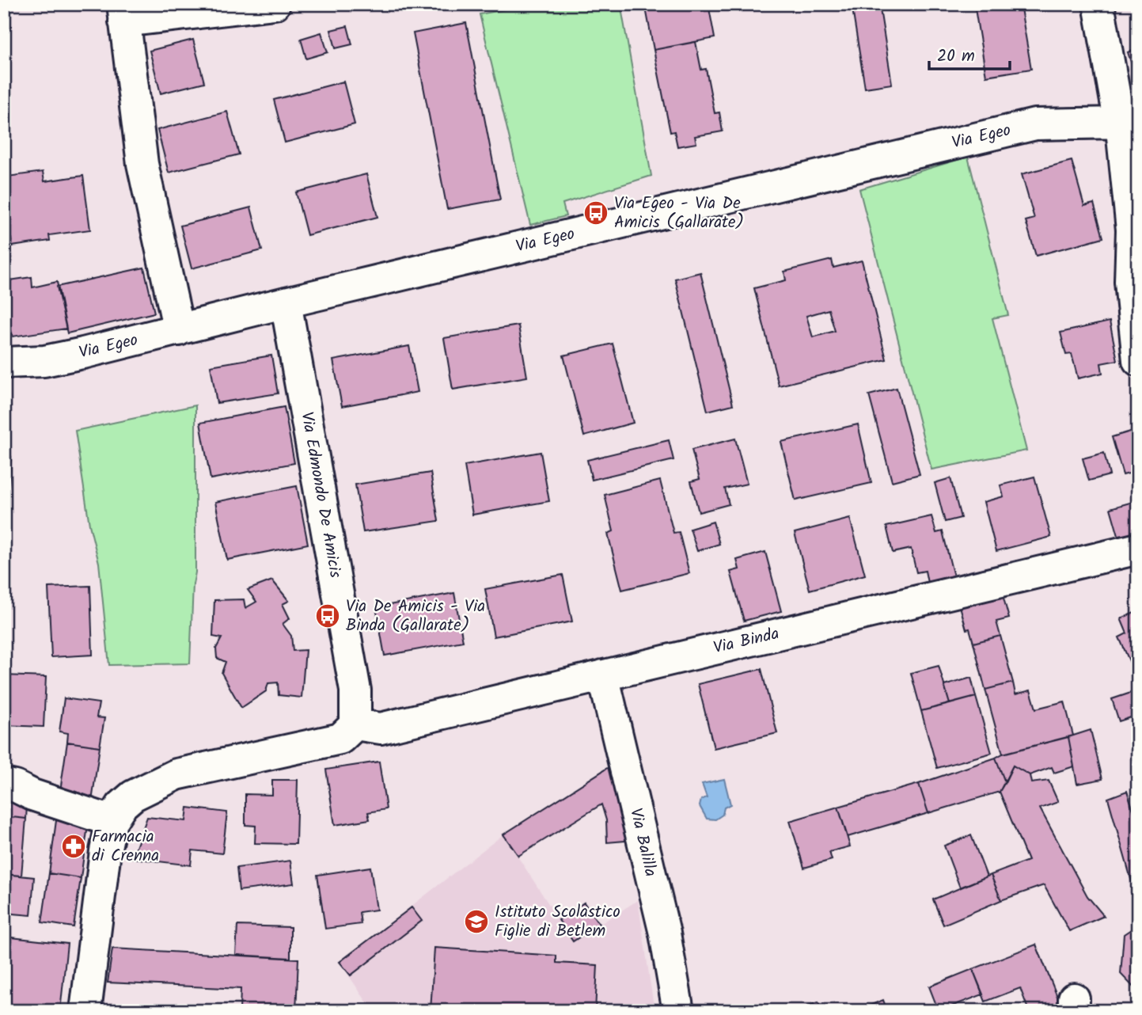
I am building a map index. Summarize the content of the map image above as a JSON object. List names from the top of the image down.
{
  "streets": {
    "street": [
      "Via Egeo",
      "Via Edmondo De Amicis",
      "Via Binda",
      "Via Balilla"
    ]
  },
  "crossings": [
    ["Via Egeo", "Via Edmondo De Amicis"],
    ["Via Edmondo De Amicis", "Via Binda"],
    ["Via Binda", "Via Balilla"]
  ],
  "places": {
    "bus stop": ["Via Egeo - Via De Amicis (Gallarate)", "Via De Amicis - Via Binda (Gallarate)"],
    "pharmacy": ["Farmacia di Crenna"],
    "school or university": ["Istituto Scolastico Figlie di Betlem"]
  },
  "scale_bar": "20 m"
}
